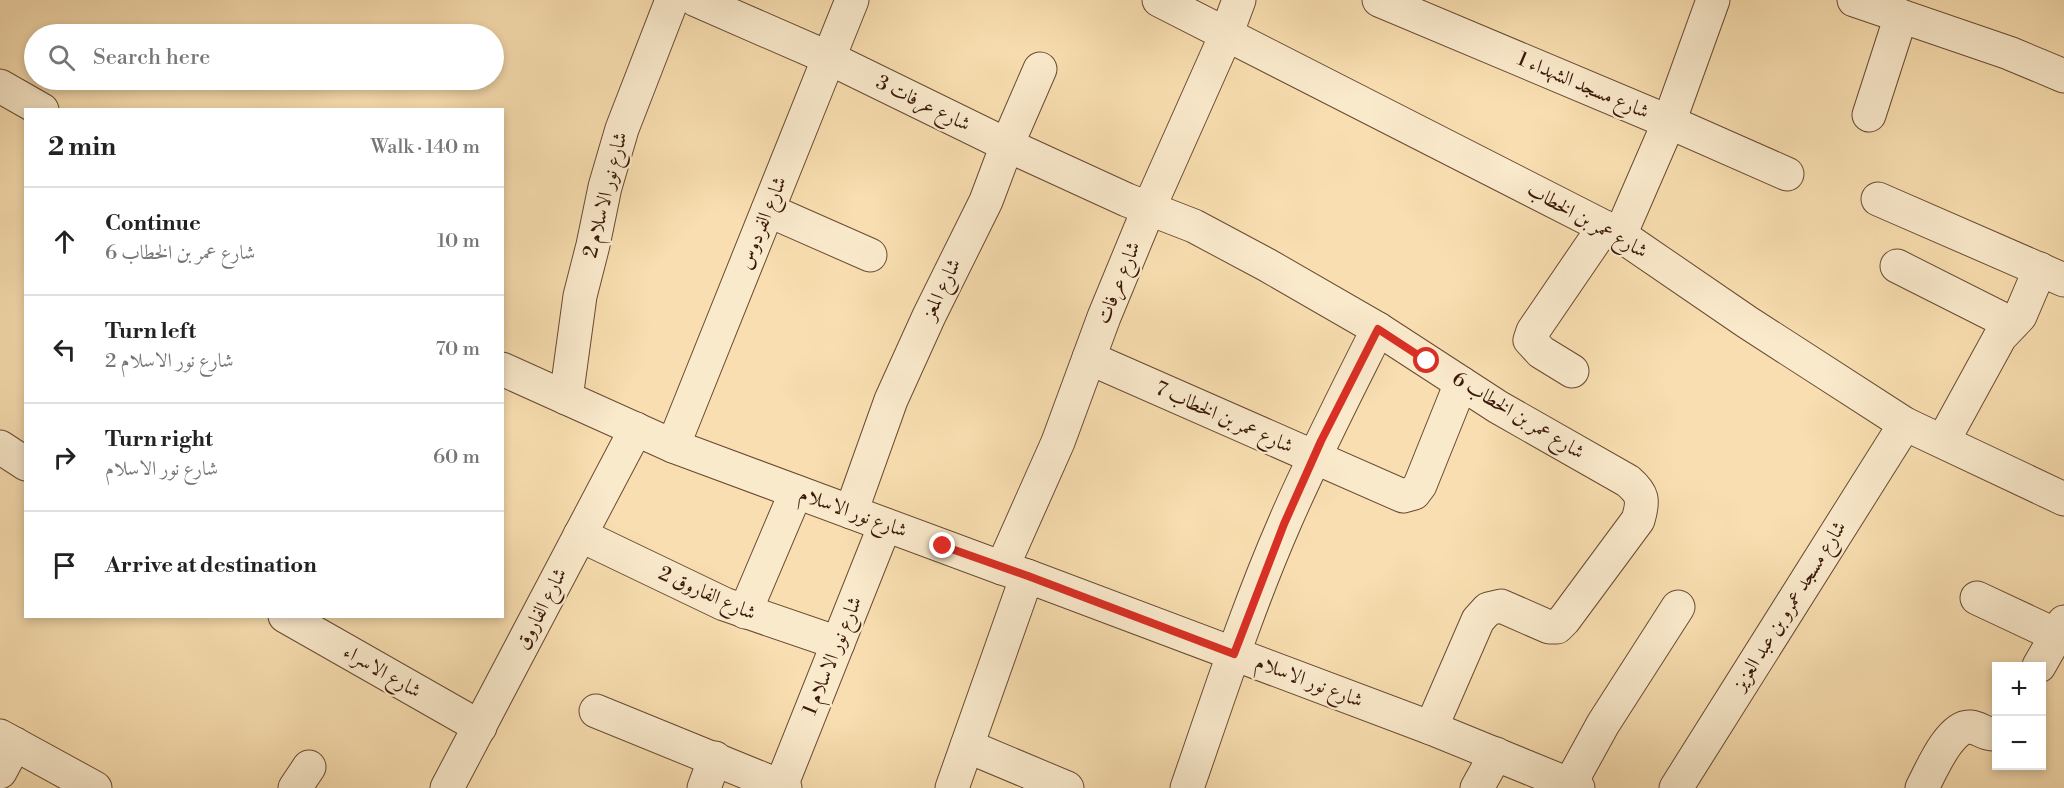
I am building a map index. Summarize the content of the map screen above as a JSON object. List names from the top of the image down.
{
  "streets": {
    "street": [
      "شارع مسجد الشهداء 1",
      "شارع عرفات 3",
      "شارع نور الاسلام 2",
      "شارع عمر بن الخطاب",
      "شارع الفردوس",
      "شارع عرفات",
      "شارع المعز",
      "شارع عمر بن الخطاب 6",
      "شارع عمر بن الخطاب 7",
      "شارع نور الاسلام",
      "شارع الفاروق 2",
      "شارع مسجد عمرو بن عبد العزيز",
      "شارع الفاروق",
      "شارع نور الاسلام 1",
      "شارع الاسراء"
    ]
  },
  "crossings": [
    ["شارع عرفات 3", "شارع الفردوس"],
    ["شارع عرفات 3", "شارع عرفات"],
    ["شارع عرفات 3", "شارع المعز"],
    ["شارع عرفات 3", "شارع عمر بن الخطاب 6"],
    ["شارع نور الاسلام 2", "شارع نور الاسلام"],
    ["شارع عمر بن الخطاب", "شارع عرفات"],
    ["شارع عمر بن الخطاب", "شارع مسجد عمرو بن عبد العزيز"],
    ["شارع الفردوس", "شارع نور الاسلام"],
    ["شارع عرفات", "شارع عمر بن الخطاب 6"],
    ["شارع عرفات", "شارع عمر بن الخطاب 7"],
    ["شارع عرفات", "شارع نور الاسلام"],
    ["شارع المعز", "شارع نور الاسلام"],
    ["شارع عمر بن الخطاب 6", "شارع عمر بن الخطاب 7"],
    ["شارع عمر بن الخطاب 6", "شارع نور الاسلام"],
    ["شارع نور الاسلام", "شارع الفاروق"],
    ["شارع نور الاسلام", "شارع نور الاسلام 1"],
    ["شارع الفاروق 2", "شارع الفاروق"],
    ["شارع الفاروق 2", "شارع نور الاسلام 1"],
    ["شارع الفاروق", "شارع الاسراء"]
  ],
  "page": {
    "search": "Search here",
    "heading": ["2 min", "Walk · 140 m"],
    "list": [
      ["Continue", "شارع عمر بن الخطاب 6", "10 m"],
      ["Turn left", "شارع نور الاسلام 2", "70 m"],
      ["Turn right", "شارع نور الاسلام", "60 m"],
      "Arrive at destination"
    ],
    "map_buttons": ["+", "−"]
  }
}
